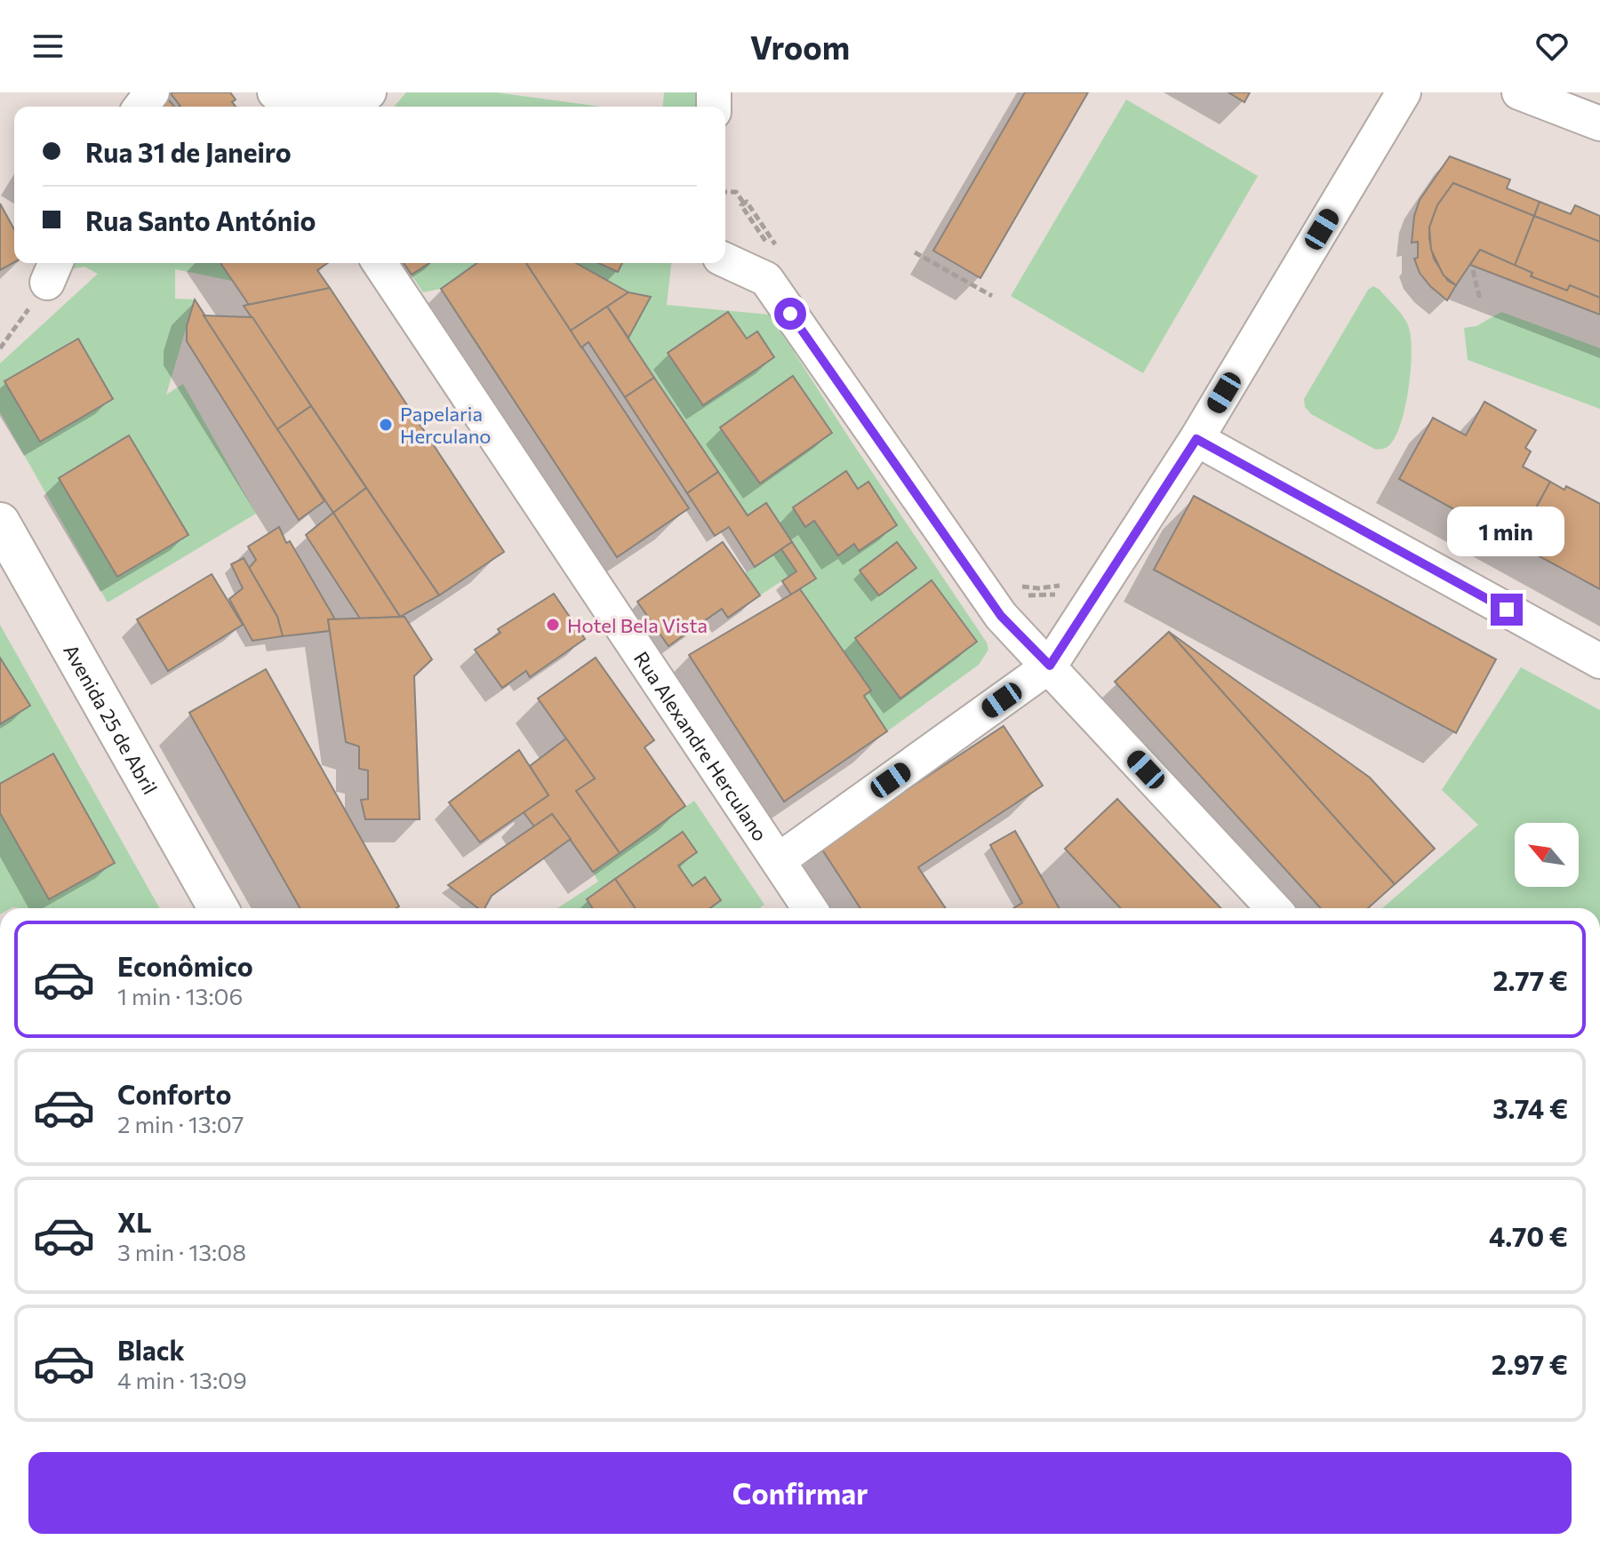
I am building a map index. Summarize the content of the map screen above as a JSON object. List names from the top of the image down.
{
  "streets": {
    "main road": ["Avenida 25 de Abril"],
    "street": ["Rua Alexandre Herculano"]
  },
  "places": ["Papelaria Herculano", "Hotel Bela Vista"],
  "north": "top left",
  "page": {
    "header": "Vroom",
    "banner": ["Rua 31 de Janeiro", "Rua Santo António"],
    "bubble": "1 min",
    "list": [
      {
        "name": "Econômico",
        "note": "1 min · 13:06",
        "value": "2.77 €"
      },
      {
        "name": "Conforto",
        "note": "2 min · 13:07",
        "value": "3.74 €"
      },
      {
        "name": "XL",
        "note": "3 min · 13:08",
        "value": "4.70 €"
      },
      {
        "name": "Black",
        "note": "4 min · 13:09",
        "value": "2.97 €"
      }
    ],
    "buttons": "Confirmar"
  }
}
